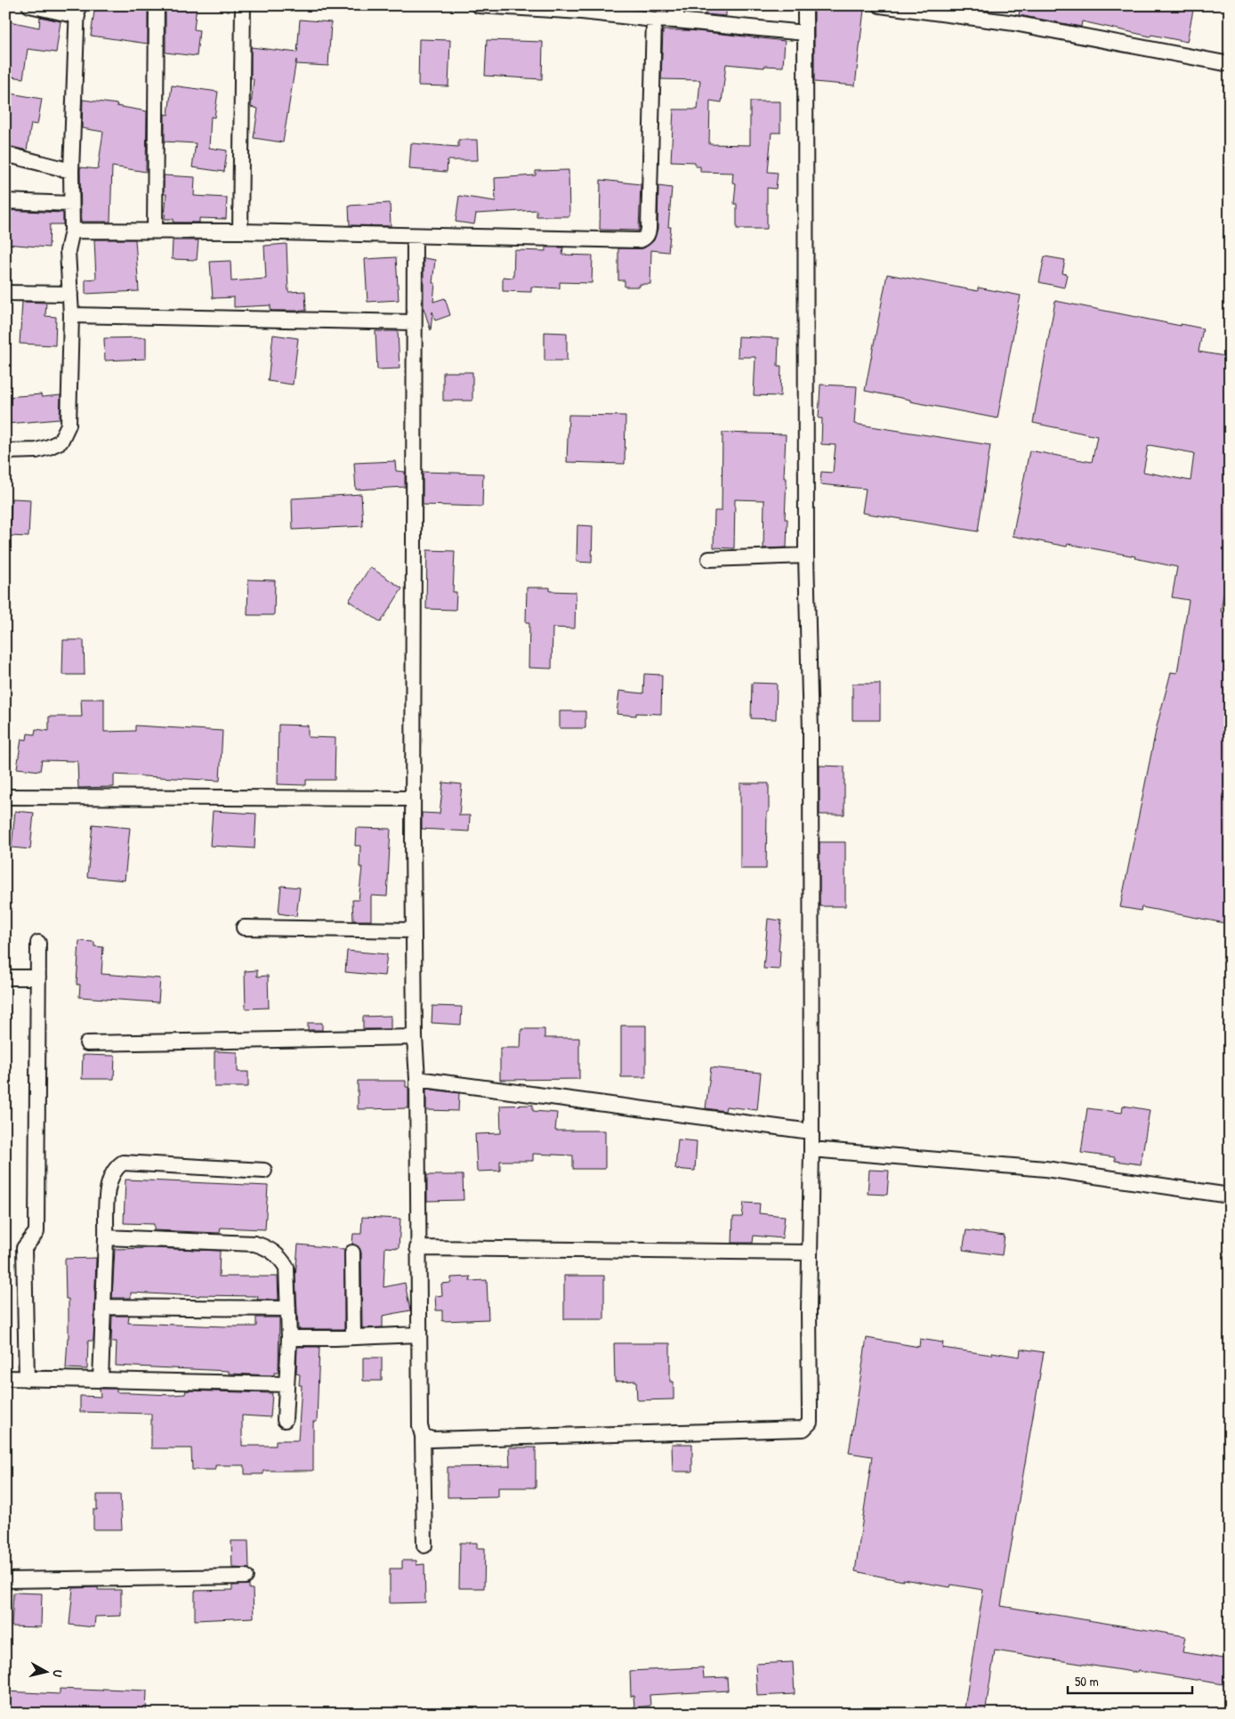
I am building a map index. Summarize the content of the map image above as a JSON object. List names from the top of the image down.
{
  "scale_bar": "50 m",
  "north": "right"
}
